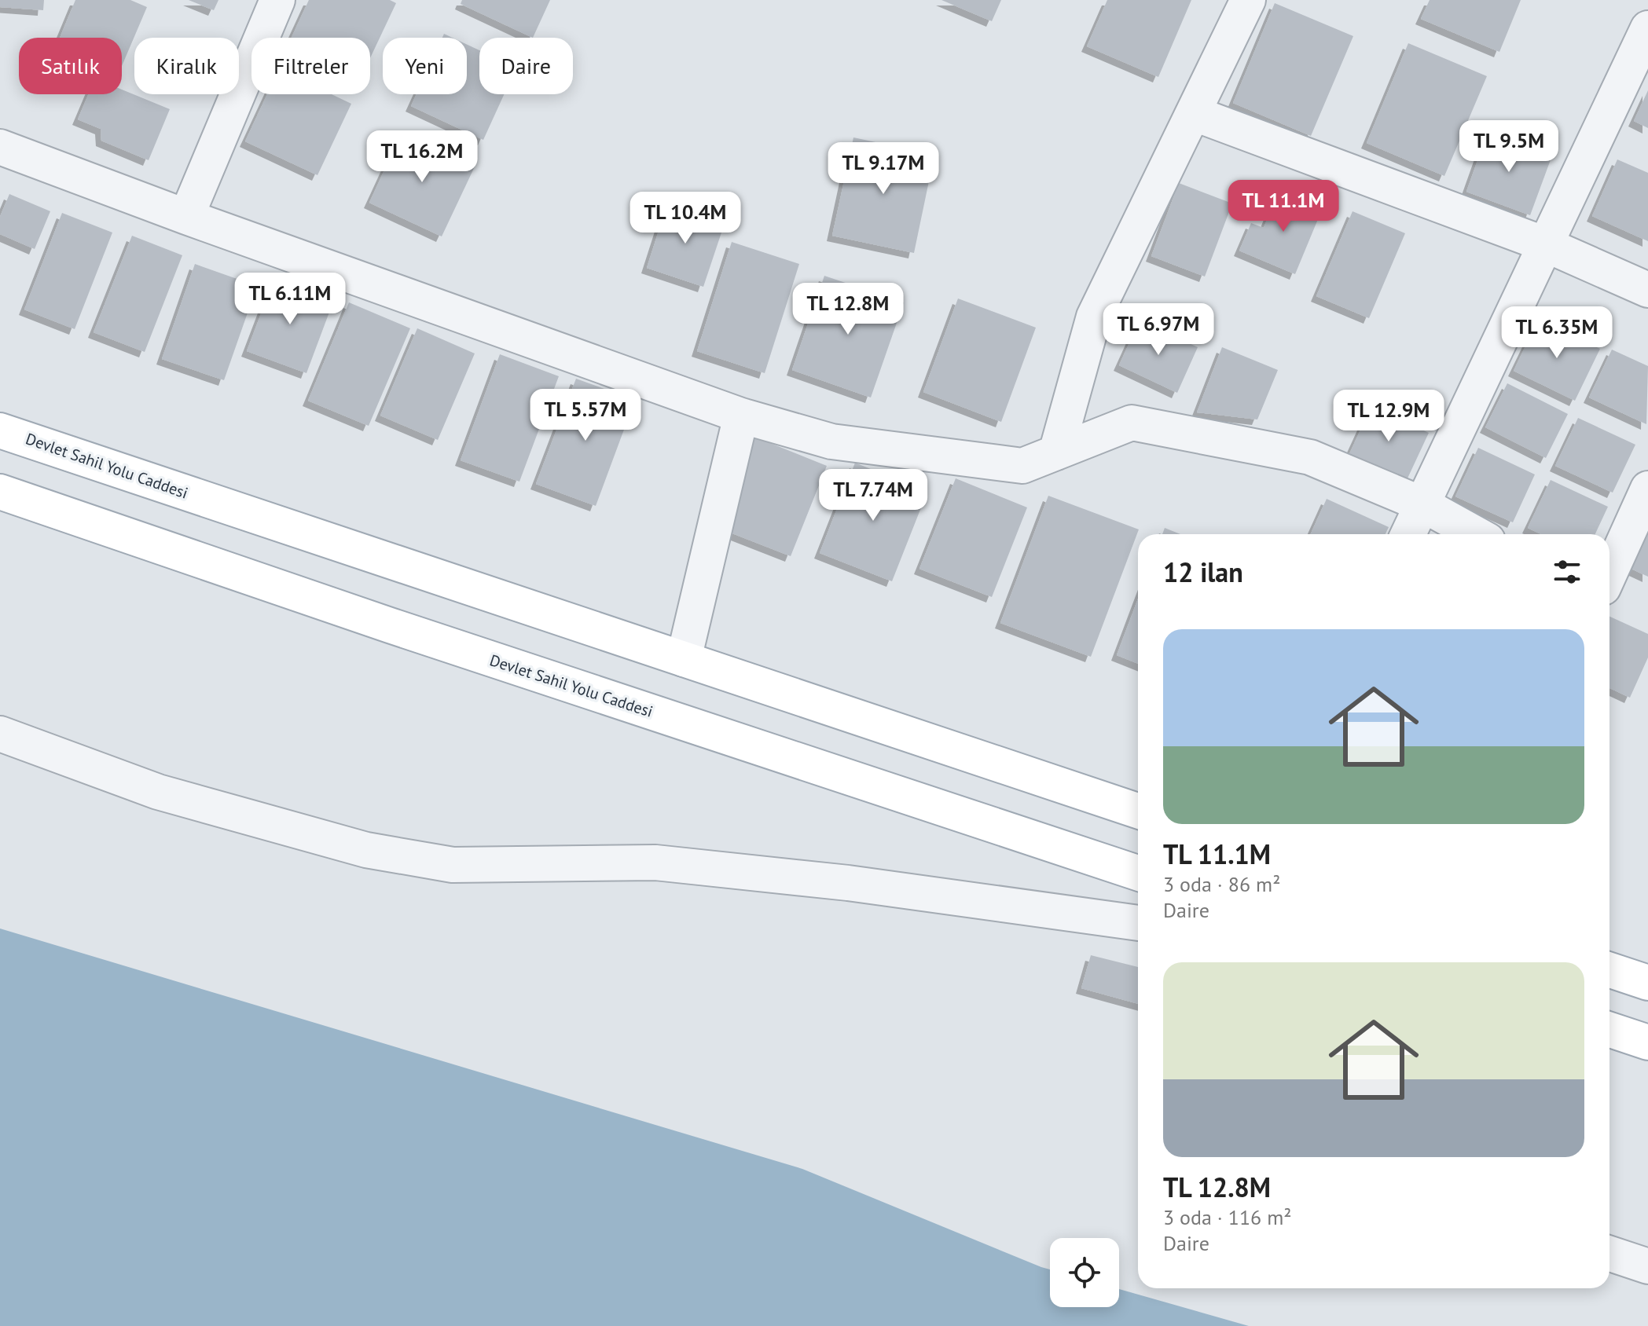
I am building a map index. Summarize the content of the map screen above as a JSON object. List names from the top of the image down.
{
  "streets": {
    "main road": ["Devlet Sahil Yolu Caddesi"]
  },
  "page": {
    "chip": [
      "Satılık",
      "Kiralık",
      "Filtreler",
      "Yeni",
      "Daire"
    ],
    "price": [
      "TL 9.5M",
      "TL 16.2M",
      "TL 9.17M",
      "TL 11.1M",
      "TL 10.4M",
      "TL 6.11M",
      "TL 12.8M",
      "TL 6.97M",
      "TL 6.35M",
      "TL 5.57M",
      "TL 12.9M",
      "TL 7.74M"
    ],
    "heading": "12 ilan",
    "list": [
      {
        "name": "TL 11.1M",
        "note": "3 oda · 86 m² · Daire"
      },
      {
        "name": "TL 12.8M",
        "note": "3 oda · 116 m² · Daire"
      }
    ]
  }
}
